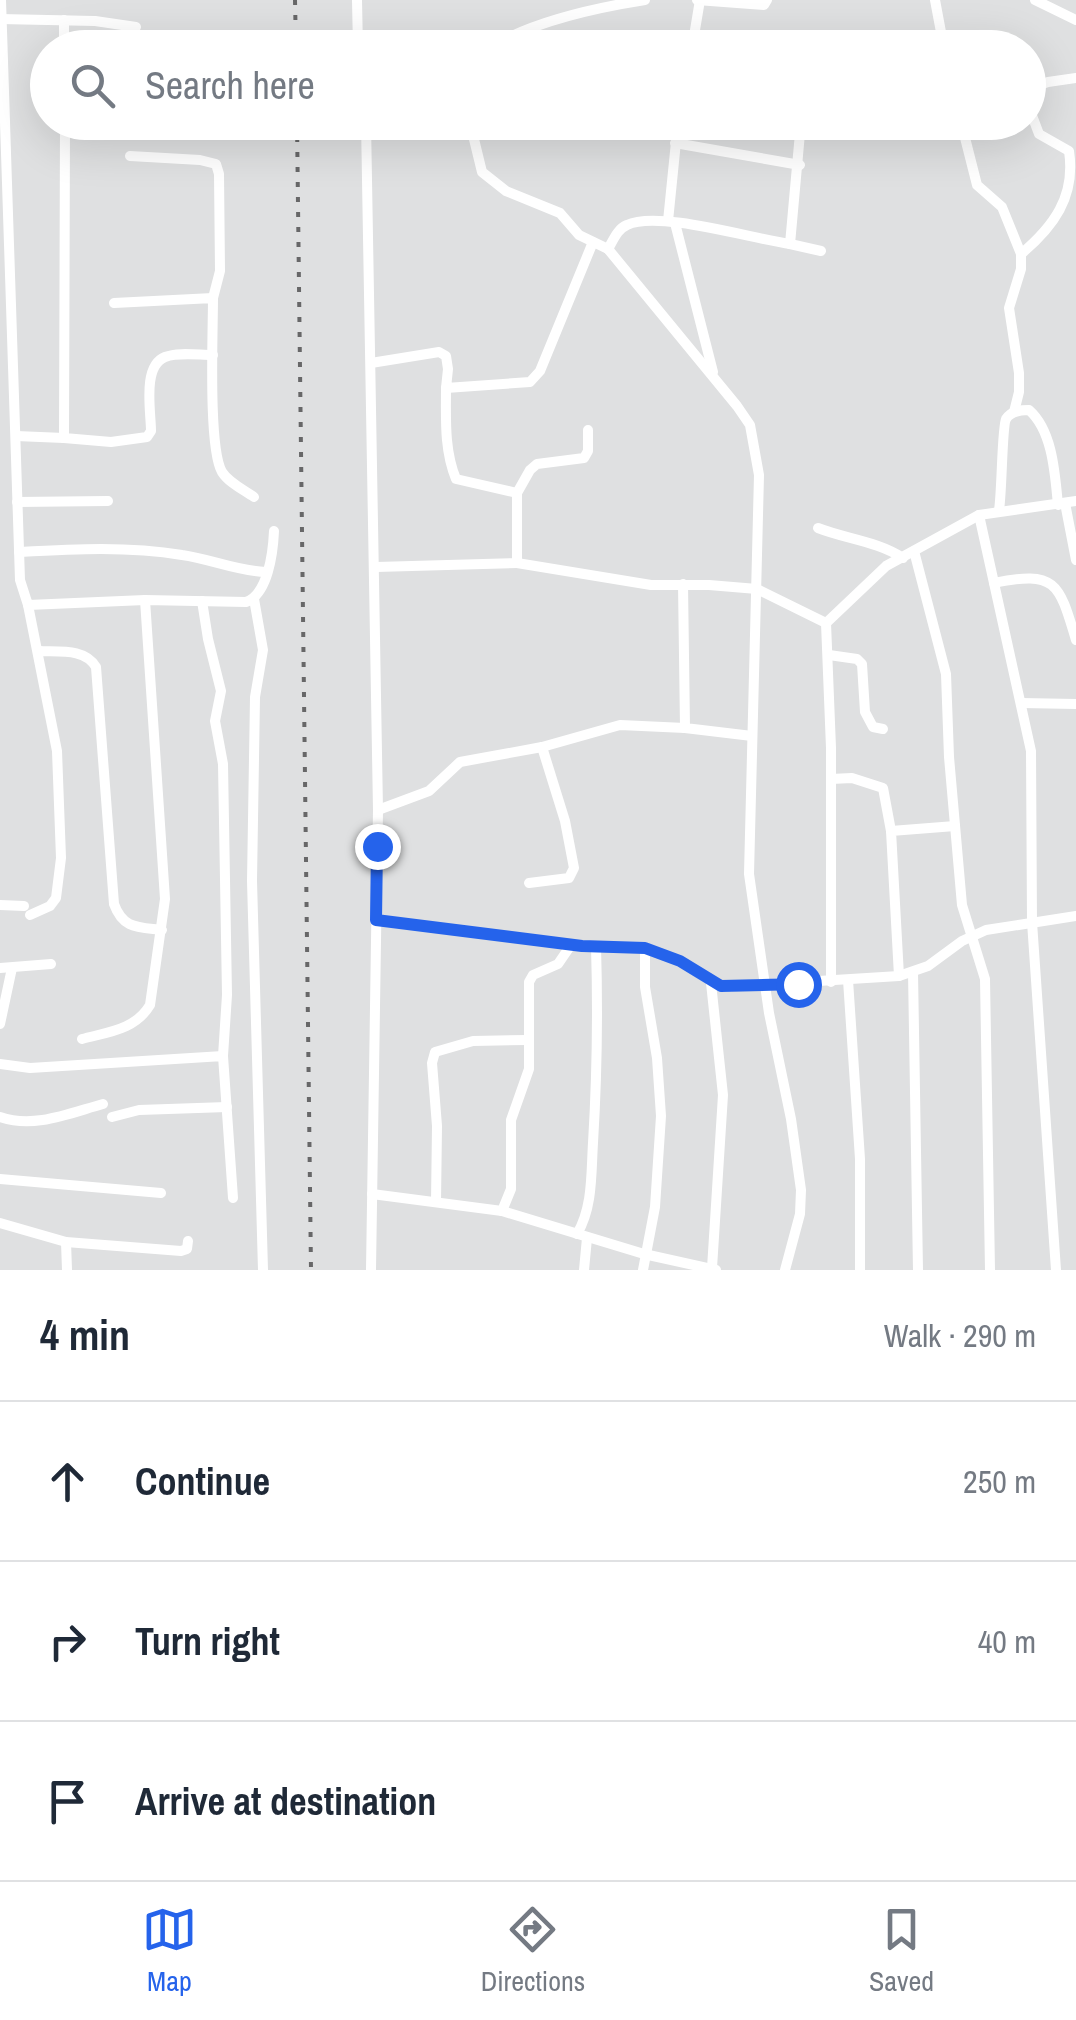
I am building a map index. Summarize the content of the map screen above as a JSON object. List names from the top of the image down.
{
  "page": {
    "search": "Search here",
    "heading": ["4 min", "Walk · 290 m"],
    "list": [
      ["Continue", "250 m"],
      ["Turn right", "40 m"],
      "Arrive at destination"
    ],
    "nav": ["Map", "Directions", "Saved"]
  }
}
